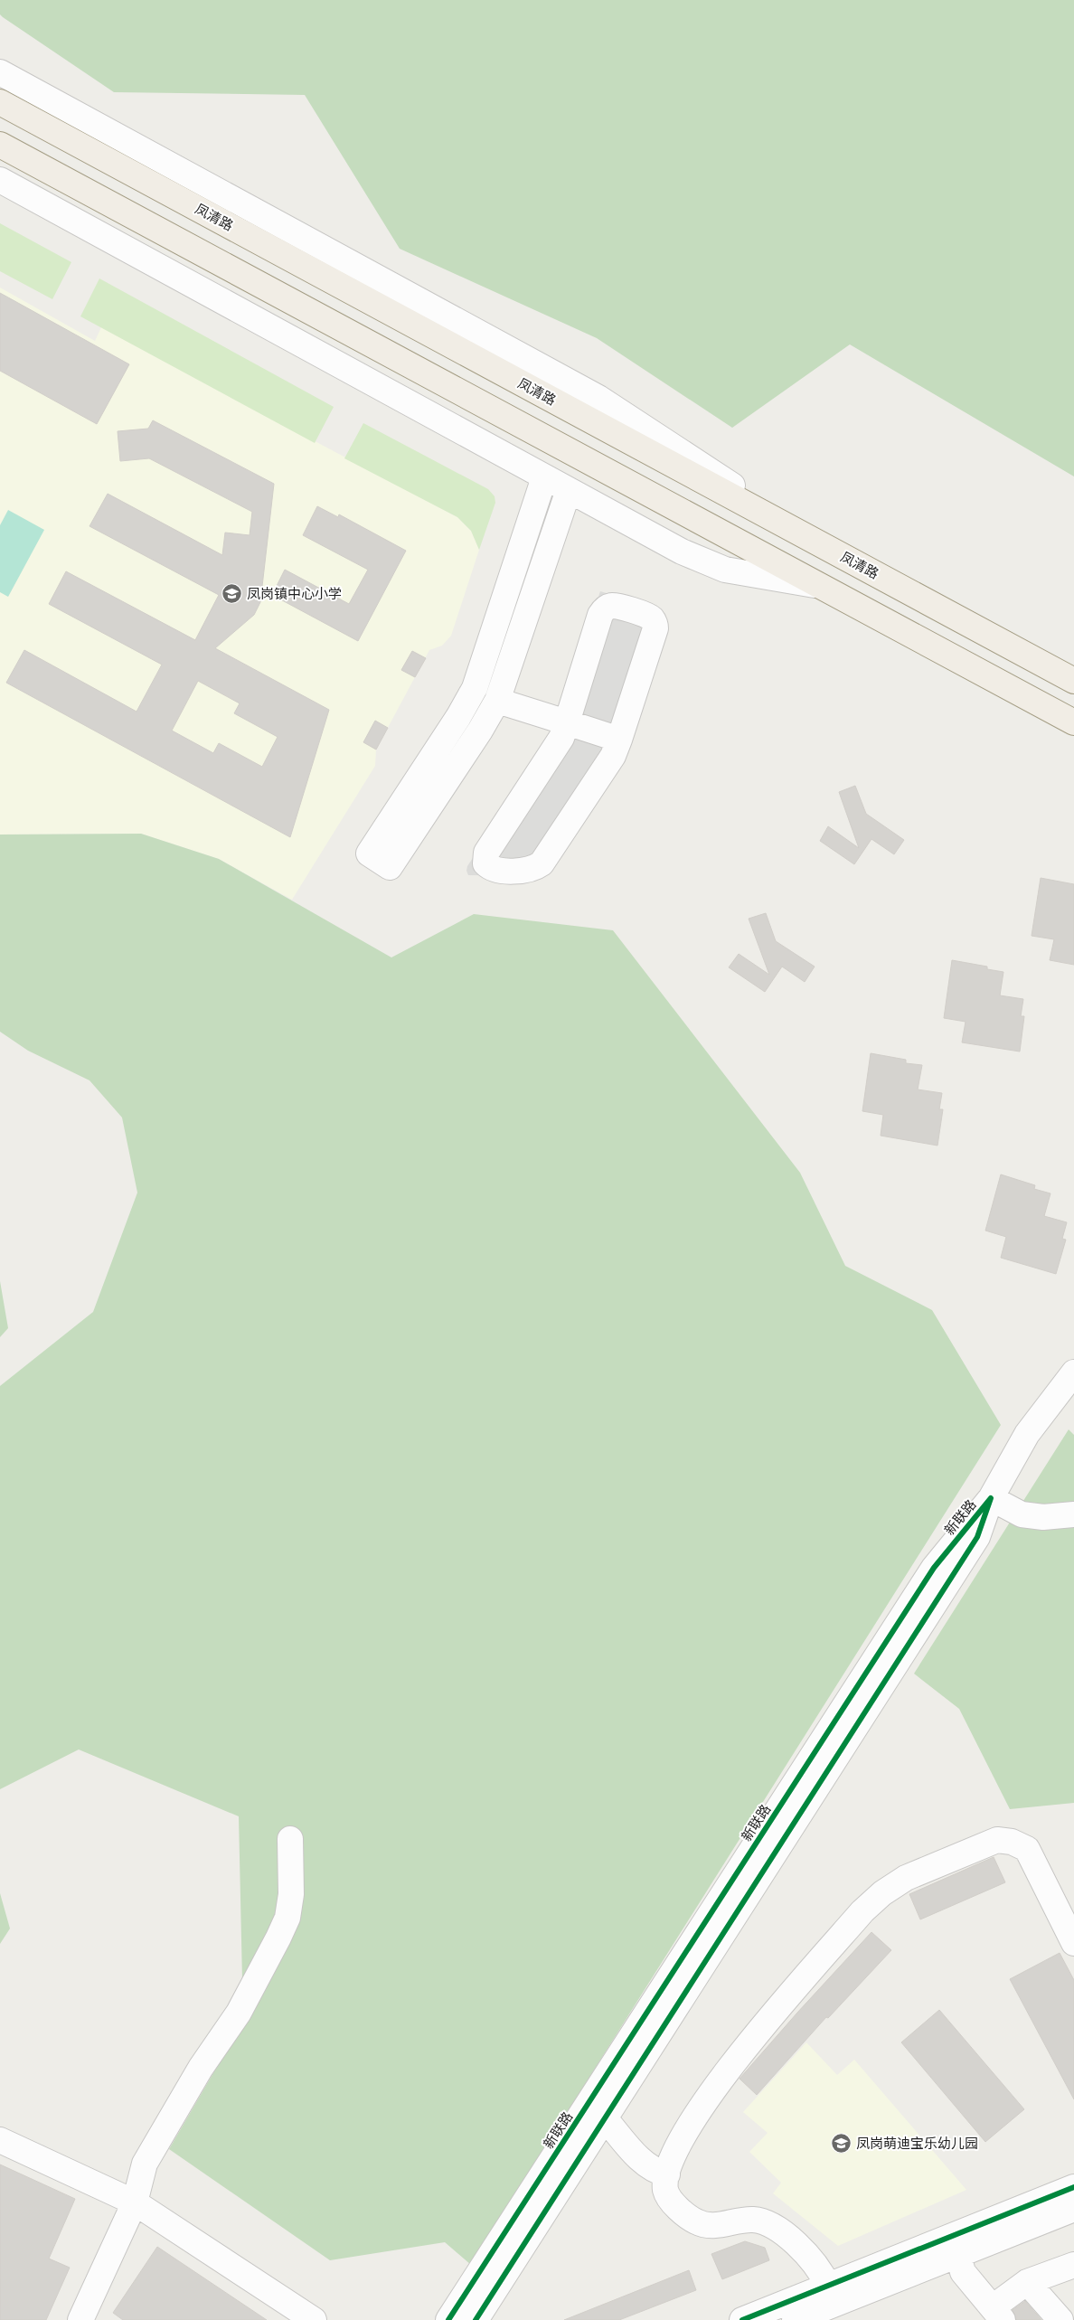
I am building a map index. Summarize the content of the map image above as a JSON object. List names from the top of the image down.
{
  "streets": {
    "main road": ["凤清路"],
    "street": ["新联路"]
  },
  "places": {
    "school or university": ["凤岗镇中心小学", "凤岗萌迪宝乐幼儿园"]
  }
}
